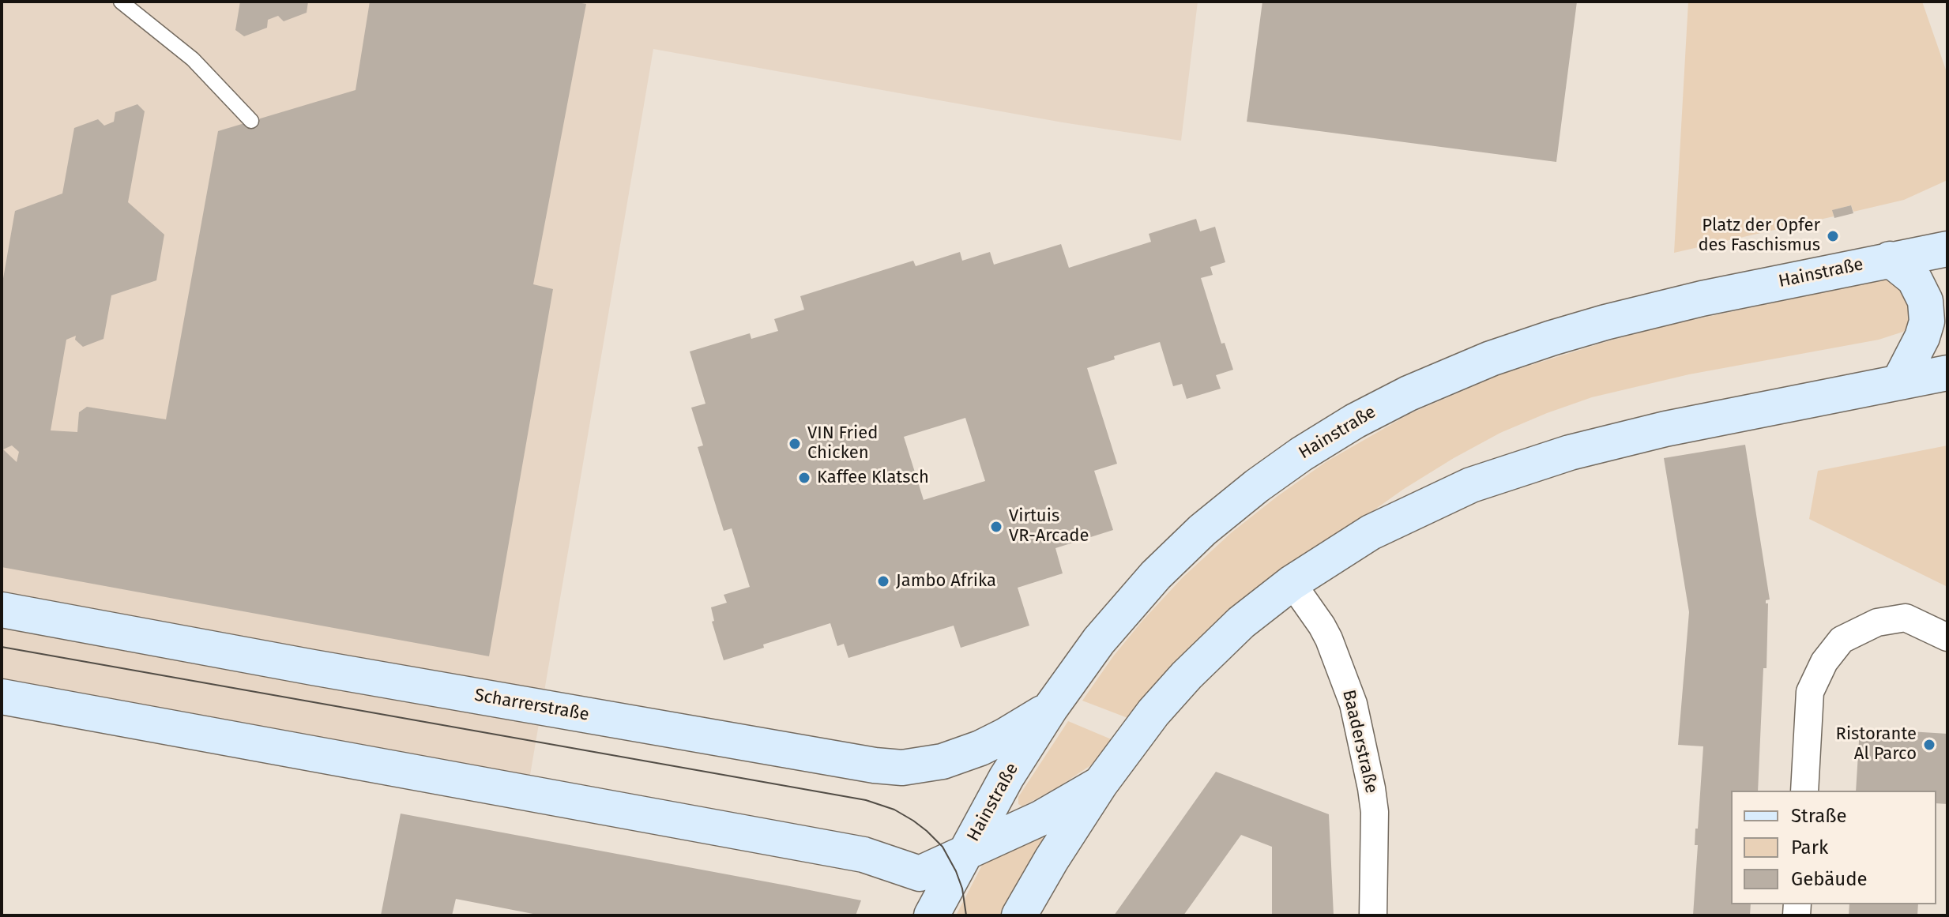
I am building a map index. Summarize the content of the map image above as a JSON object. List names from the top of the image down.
{
  "streets": {
    "main road": ["Hainstraße", "Scharrerstraße"],
    "street": ["Baaderstraße"]
  },
  "crossings": [
    ["Hainstraße", "Scharrerstraße"]
  ],
  "places": [
    "Platz der Opfer des Faschismus",
    "VIN Fried Chicken",
    "Kaffee Klatsch",
    "Virtuis VR-Arcade",
    "Jambo Afrika",
    "Ristorante Al Parco"
  ],
  "legend": ["Straße", "Park", "Gebäude"]
}
